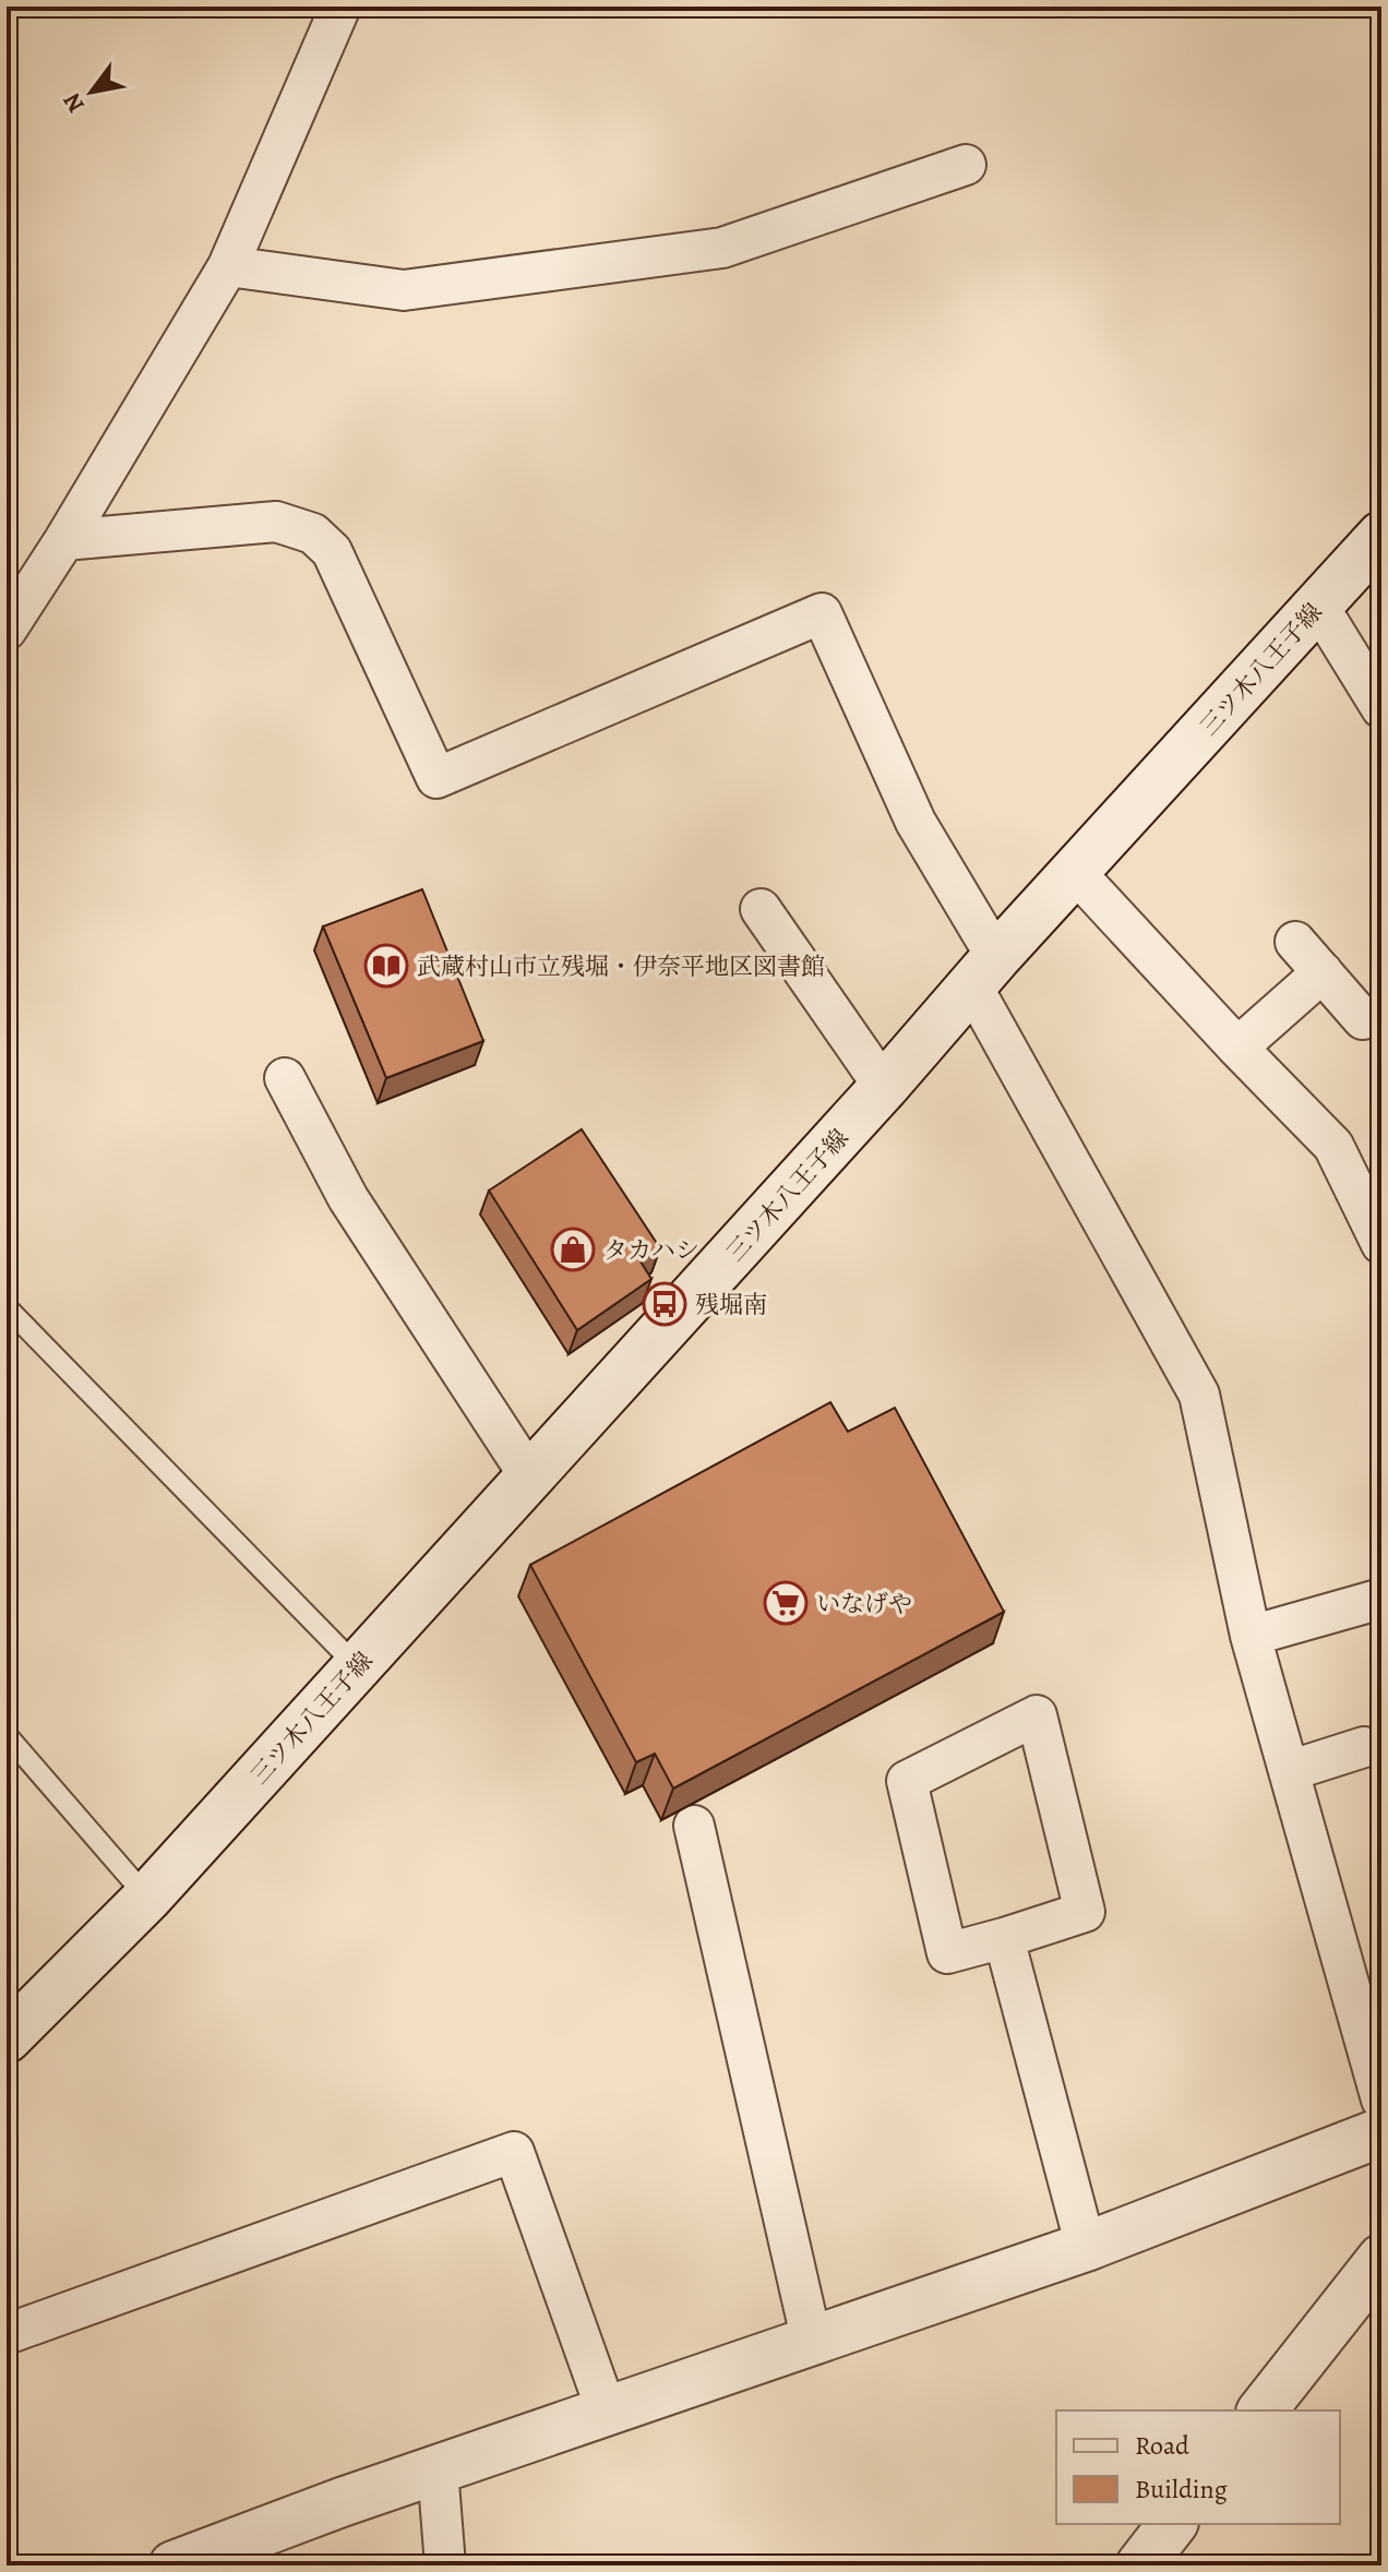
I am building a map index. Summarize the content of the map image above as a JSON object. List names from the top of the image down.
{
  "streets": {
    "main road": ["三ツ木八王子線"]
  },
  "places": {
    "library": ["武蔵村山市立残堀・伊奈平地区図書館"],
    "shop": ["タカハシ"],
    "bus stop": ["残堀南"],
    "supermarket": ["いなげや"]
  },
  "legend": ["Road", "Building"],
  "north": "bottom left"
}
